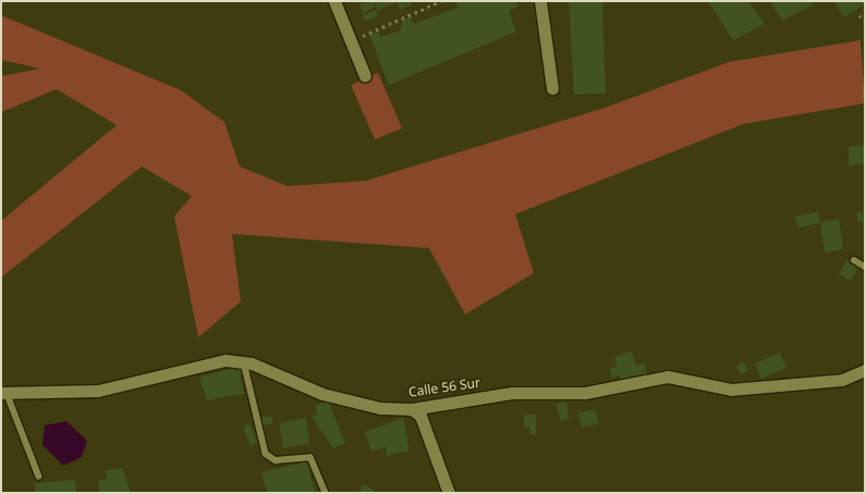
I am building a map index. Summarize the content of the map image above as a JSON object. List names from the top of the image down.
{
  "streets": {
    "street": ["Calle 56 Sur"]
  }
}
